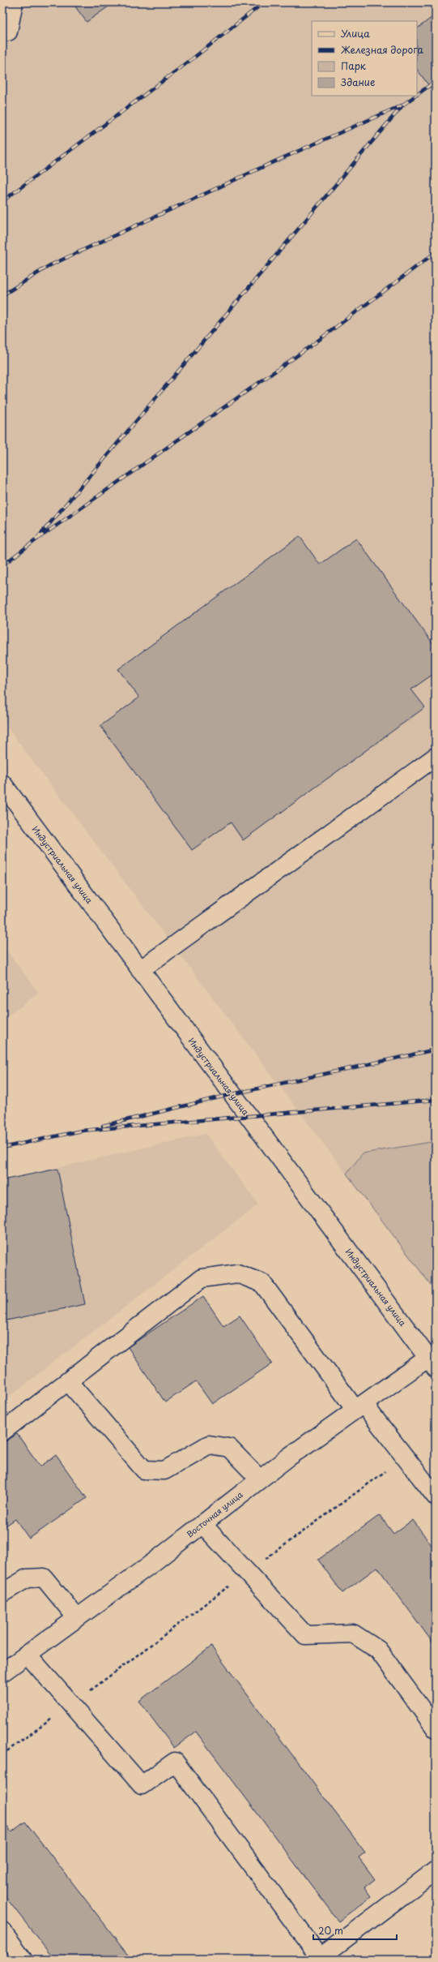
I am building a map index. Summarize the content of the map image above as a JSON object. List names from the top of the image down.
{
  "streets": {
    "street": ["Индустриальная улица", "Восточная улица"]
  },
  "crossings": [
    ["Индустриальная улица", "Восточная улица"]
  ],
  "legend": [
    "Улица",
    "Железная дорога",
    "Парк",
    "Здание"
  ],
  "scale_bar": "20 m"
}
